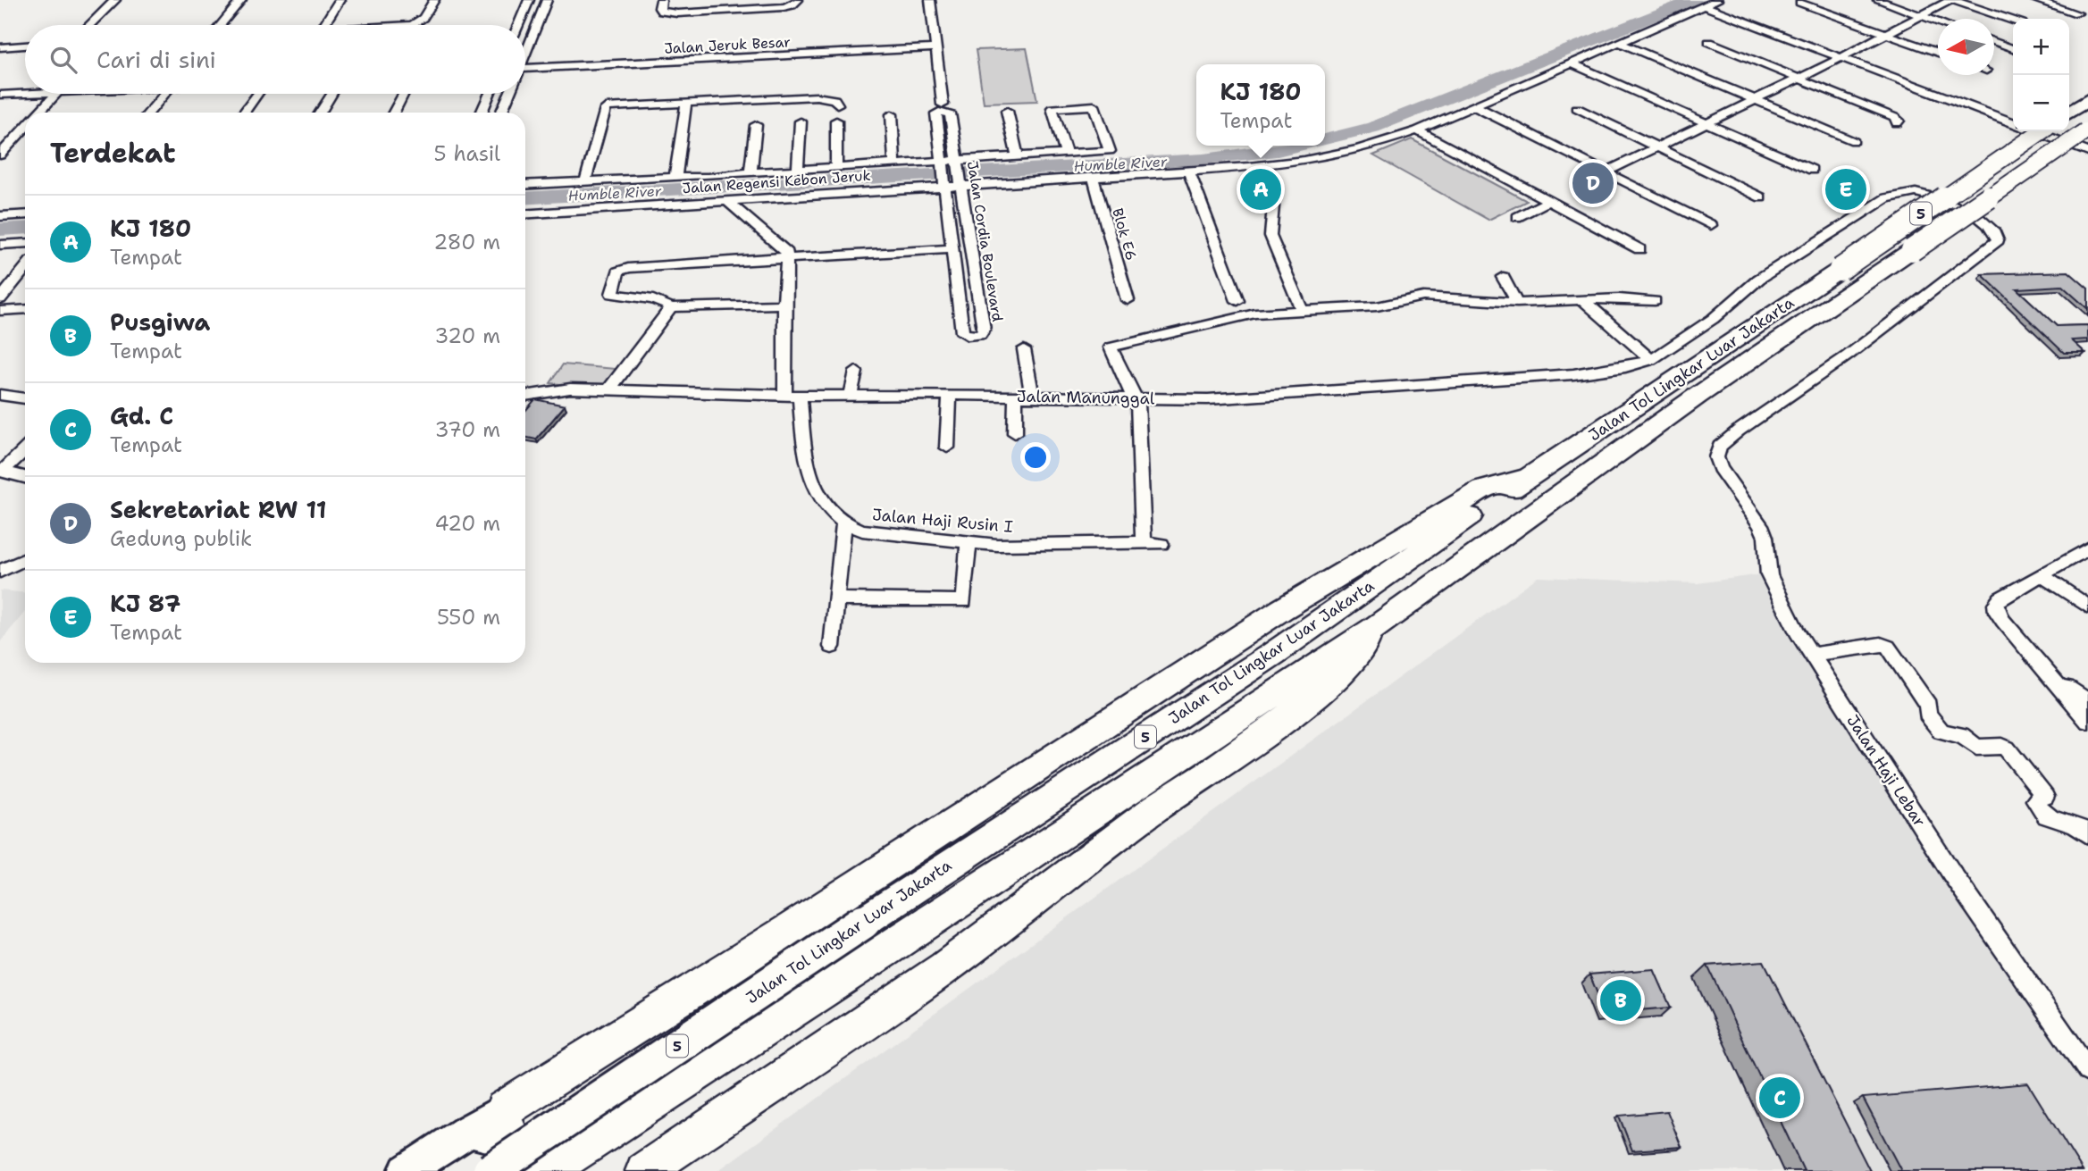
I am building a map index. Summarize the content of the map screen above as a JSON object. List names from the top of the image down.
{
  "streets": {
    "highway": ["5", "Jalan Tol Lingkar Luar Jakarta"],
    "street": [
      "Jalan Jeruk Besar",
      "Jalan Regensi Kebon Jeruk",
      "Blok E6",
      "Jalan Cordia Boulevard",
      "Jalan Manunggal",
      "Jalan Haji Rusin I",
      "Jalan Haji Lebar"
    ]
  },
  "crossings": [
    ["Jalan Regensi Kebon Jeruk", "Blok E6"],
    ["Jalan Regensi Kebon Jeruk", "Jalan Cordia Boulevard"],
    ["Jalan Manunggal", "Jalan Haji Rusin I"],
    ["Jalan Manunggal", "Jalan Haji Lebar"]
  ],
  "water": ["Humble River"],
  "north": "left",
  "page": {
    "map_buttons": ["+", "−"],
    "search": "Cari di sini",
    "popup": ["KJ 180", "Tempat"],
    "heading": ["Terdekat", "5 hasil"],
    "pins": [
      "D",
      "A",
      "E",
      "B",
      "C"
    ],
    "list": [
      {
        "mark": "A",
        "name": "KJ 180",
        "note": "Tempat",
        "value": "280 m"
      },
      {
        "mark": "B",
        "name": "Pusgiwa",
        "note": "Tempat",
        "value": "320 m"
      },
      {
        "mark": "C",
        "name": "Gd. C",
        "note": "Tempat",
        "value": "370 m"
      },
      {
        "mark": "D",
        "name": "Sekretariat RW 11",
        "note": "Gedung publik",
        "value": "420 m"
      },
      {
        "mark": "E",
        "name": "KJ 87",
        "note": "Tempat",
        "value": "550 m"
      }
    ]
  }
}
